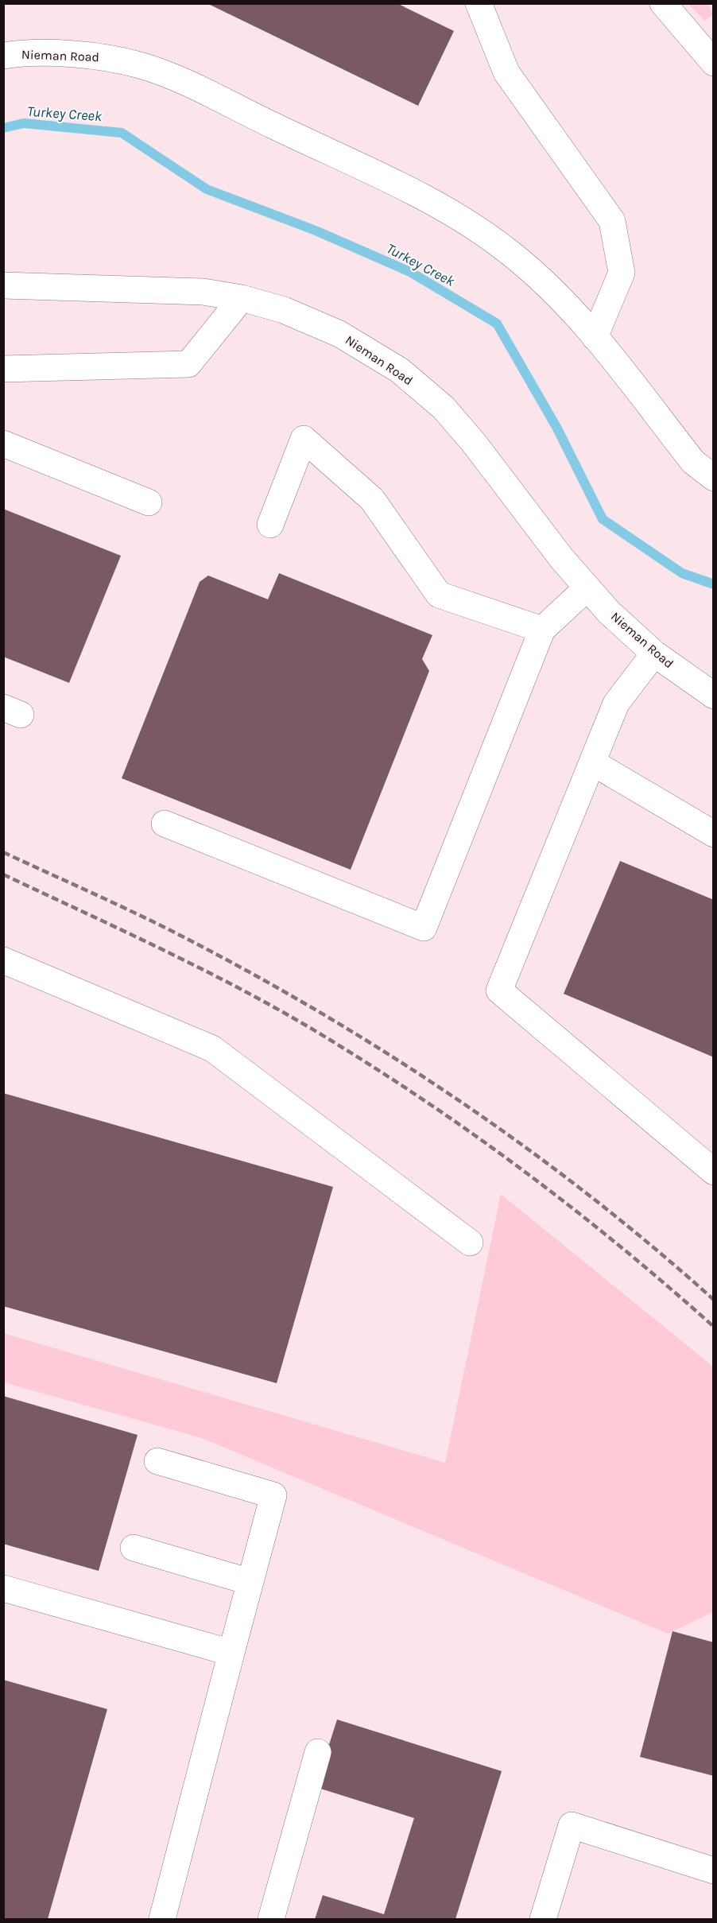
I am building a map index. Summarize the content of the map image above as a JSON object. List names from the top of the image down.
{
  "streets": {
    "street": ["Nieman Road"]
  },
  "water": ["Turkey Creek"]
}
